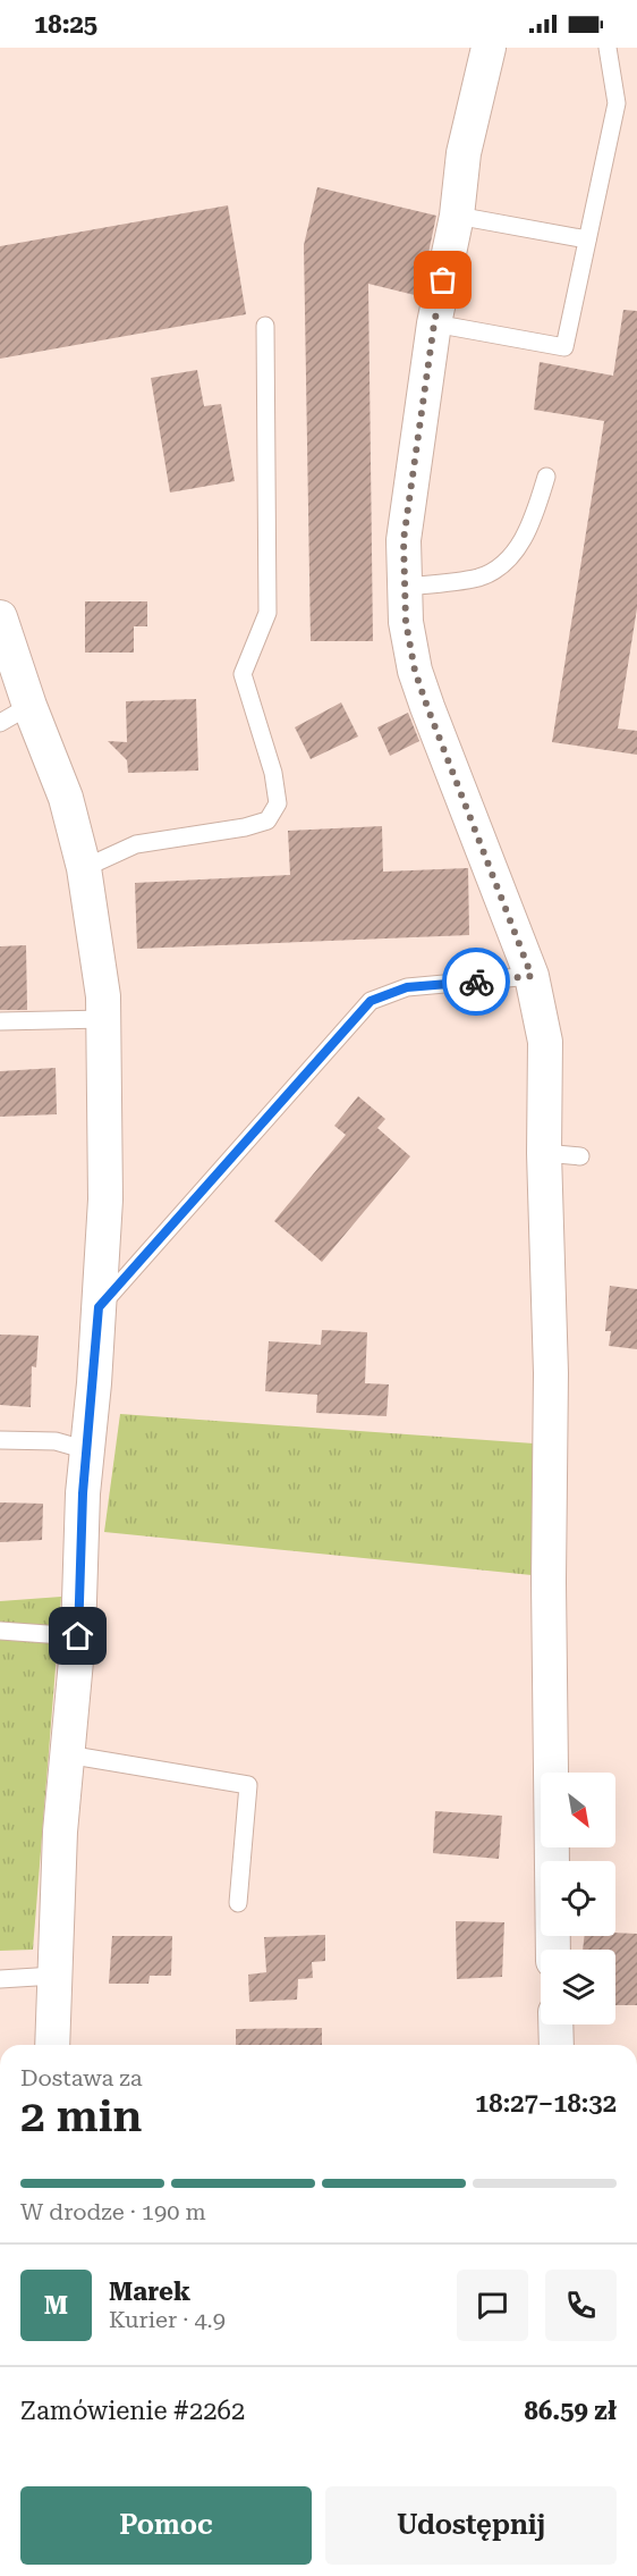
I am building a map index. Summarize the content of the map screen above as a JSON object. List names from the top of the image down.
{
  "north": "bottom right",
  "page": {
    "status": "18:25",
    "heading": ["2 min", "Dostawa za", "18:27–18:32"],
    "panel": [
      "Marek",
      "Kurier · 4.9",
      "Zamówienie #2262",
      "86.59 zł"
    ],
    "bar": "W drodze · 190 m",
    "round": "M",
    "buttons": ["Pomoc", "Udostępnij"]
  }
}
